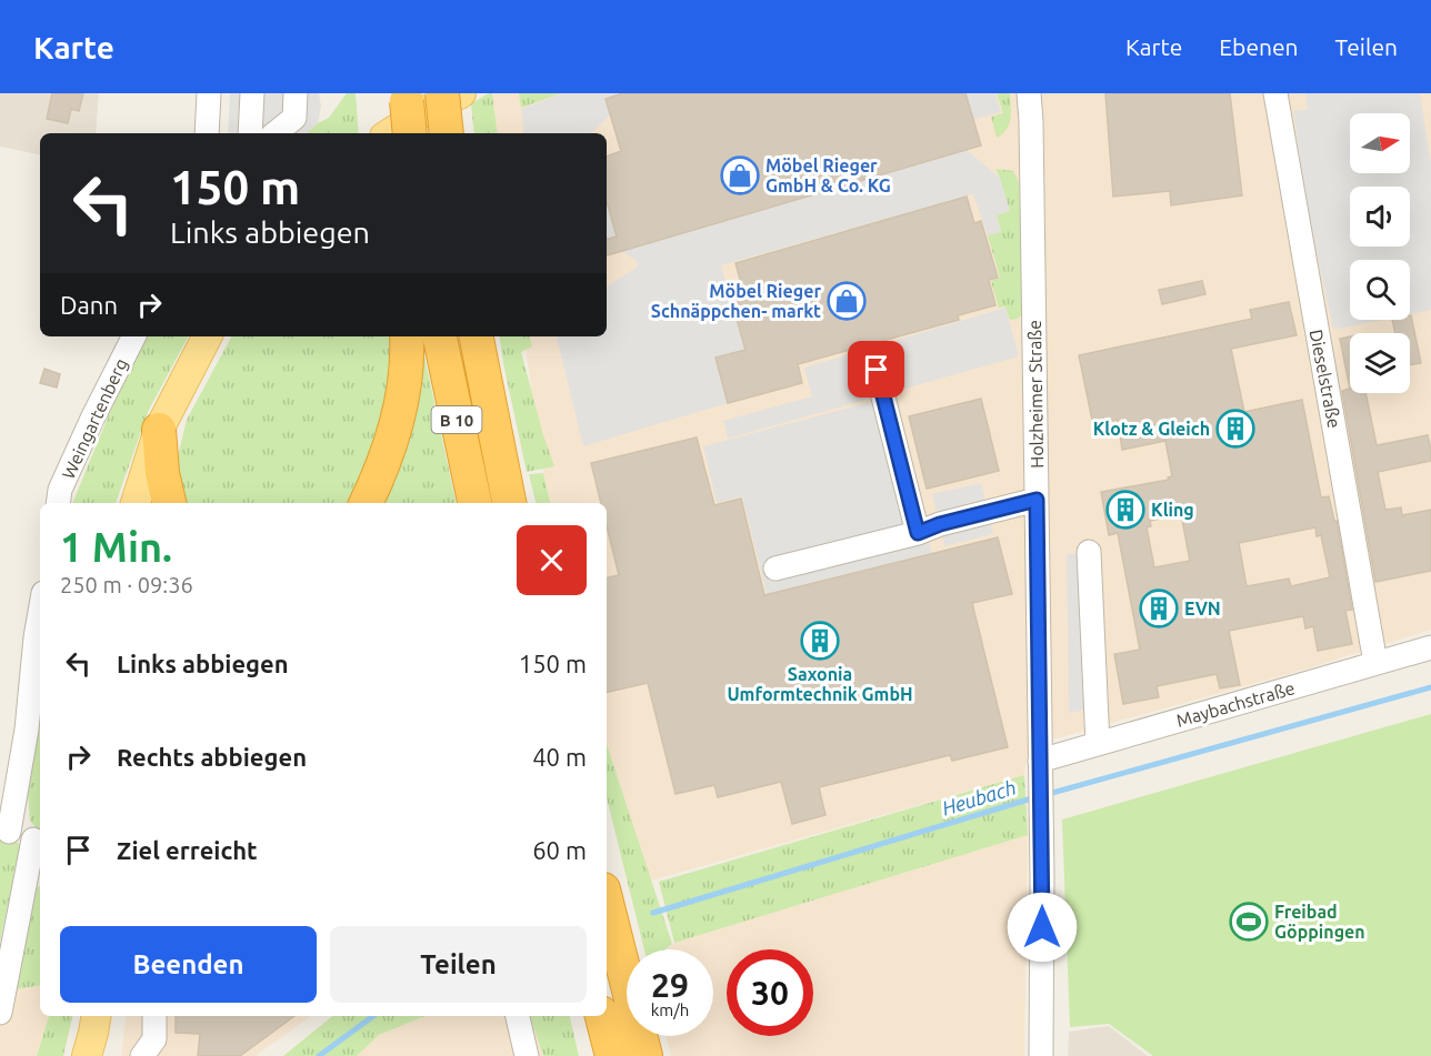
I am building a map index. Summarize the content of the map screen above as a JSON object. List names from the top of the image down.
{
  "streets": {
    "highway": ["B 10"],
    "street": [
      "Dieselstraße",
      "Holzheimer Straße",
      "Weingartenberg",
      "Maybachstraße"
    ]
  },
  "crossings": [
    ["Dieselstraße", "Maybachstraße"],
    ["Holzheimer Straße", "Maybachstraße"]
  ],
  "water": ["Heubach"],
  "places": {
    "shop": ["Möbel Rieger GmbH & Co. KG", "Möbel Rieger Schnäppchen- markt"],
    "building": [
      "Klotz & Gleich",
      "Kling",
      "EVN",
      "Saxonia Umformtechnik GmbH"
    ],
    "sports": ["Freibad Göppingen"]
  },
  "north": "right",
  "page": {
    "header": "Karte",
    "nav": ["Karte", "Ebenen", "Teilen"],
    "turn": ["150 m", "Links abbiegen"],
    "then": "Dann",
    "heading": ["1 Min.", "250 m · 09:36"],
    "list": [
      {
        "name": "Links abbiegen",
        "value": "150 m"
      },
      {
        "name": "Rechts abbiegen",
        "value": "40 m"
      },
      {
        "name": "Ziel erreicht",
        "value": "60 m"
      }
    ],
    "buttons": ["Beenden", "Teilen"],
    "speed": "29 km/h",
    "limit": "30"
  }
}
